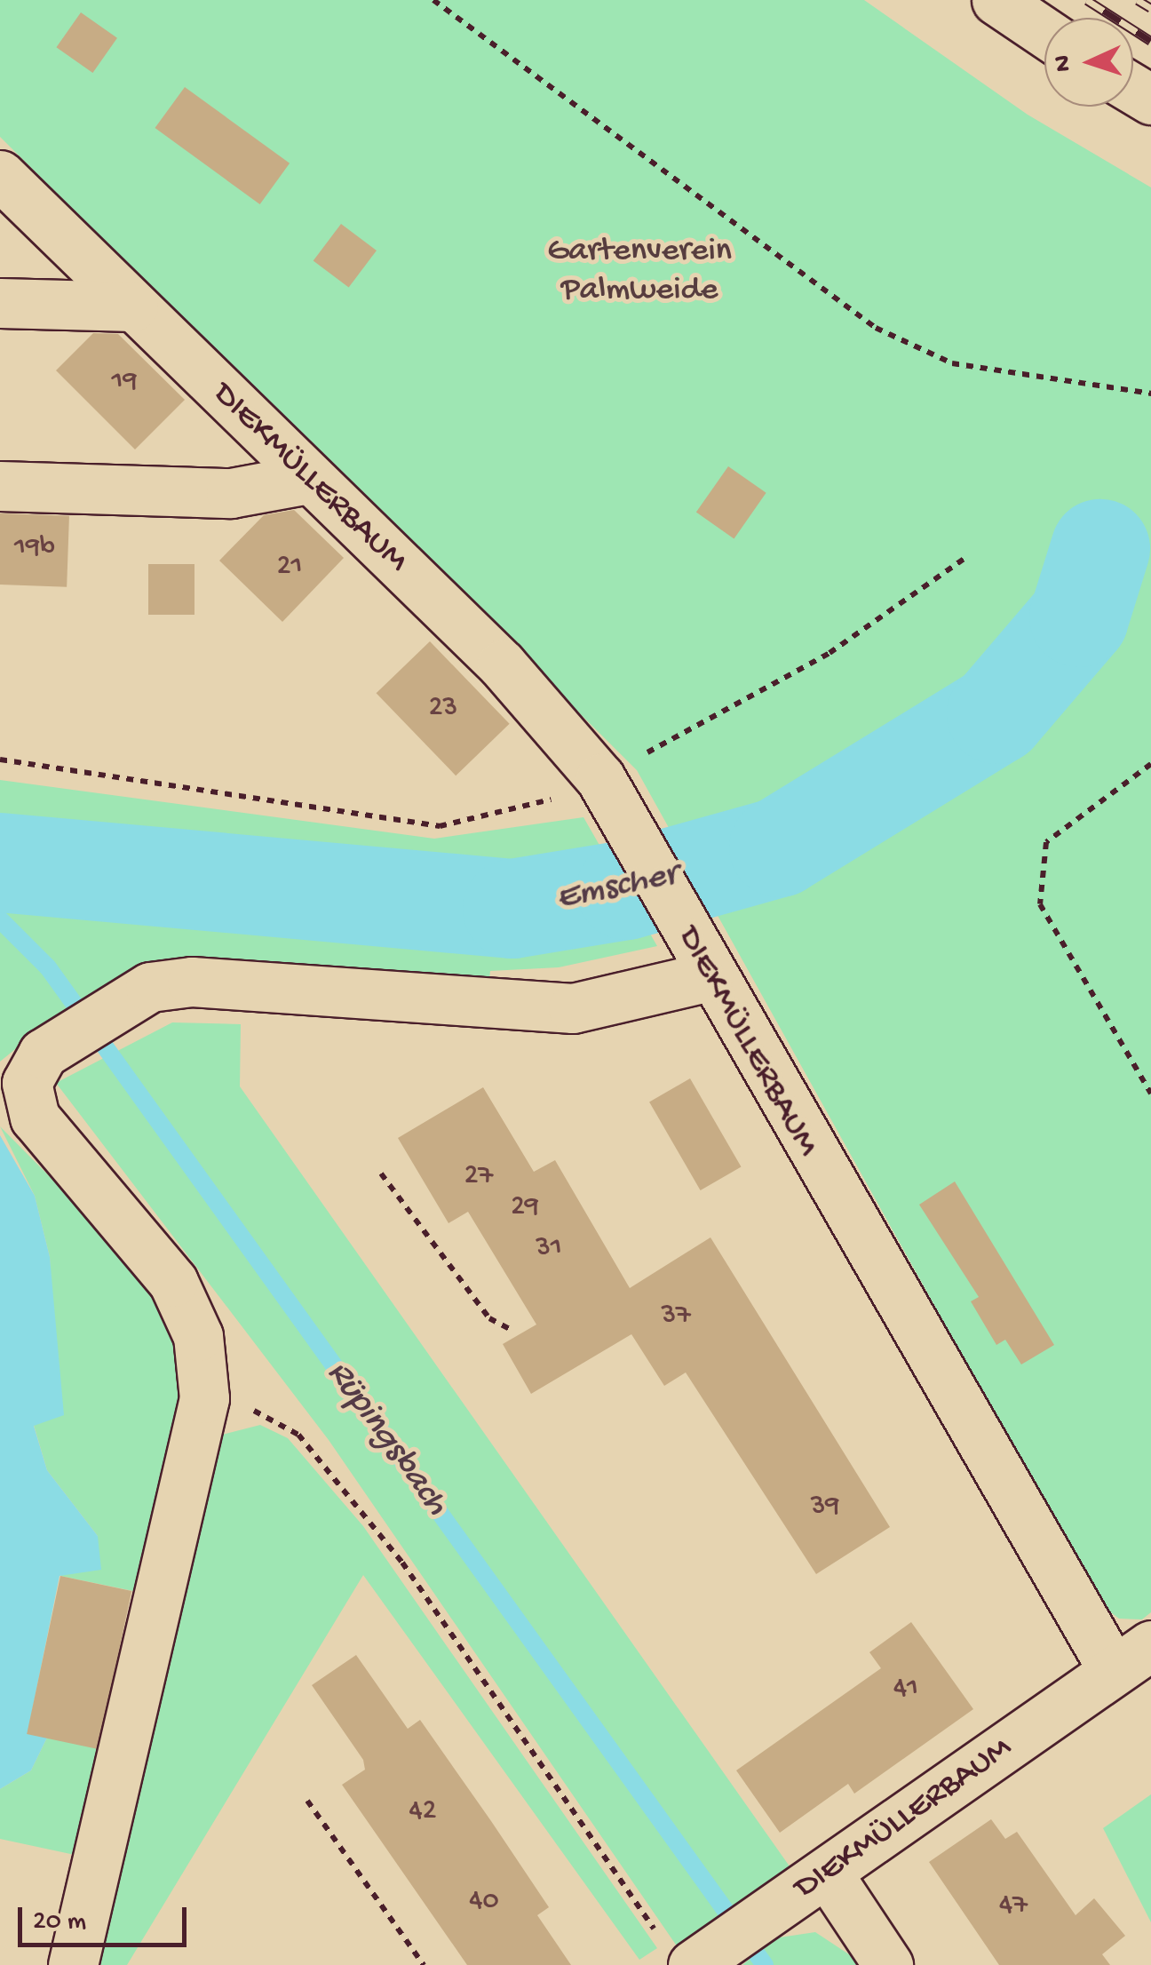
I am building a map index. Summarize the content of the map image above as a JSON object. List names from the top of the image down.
{
  "streets": {
    "street": ["DIEKMÜLLERBAUM"]
  },
  "water": ["Emscher", "Rüpingsbach"],
  "parks": ["Gartenverein Palmweide"],
  "house_numbers": [
    "19",
    "19b",
    "21",
    "23",
    "27",
    "29",
    "31",
    "37",
    "39",
    "41",
    "42",
    "40",
    "47"
  ],
  "scale_bar": "20 m",
  "north": "left"
}
